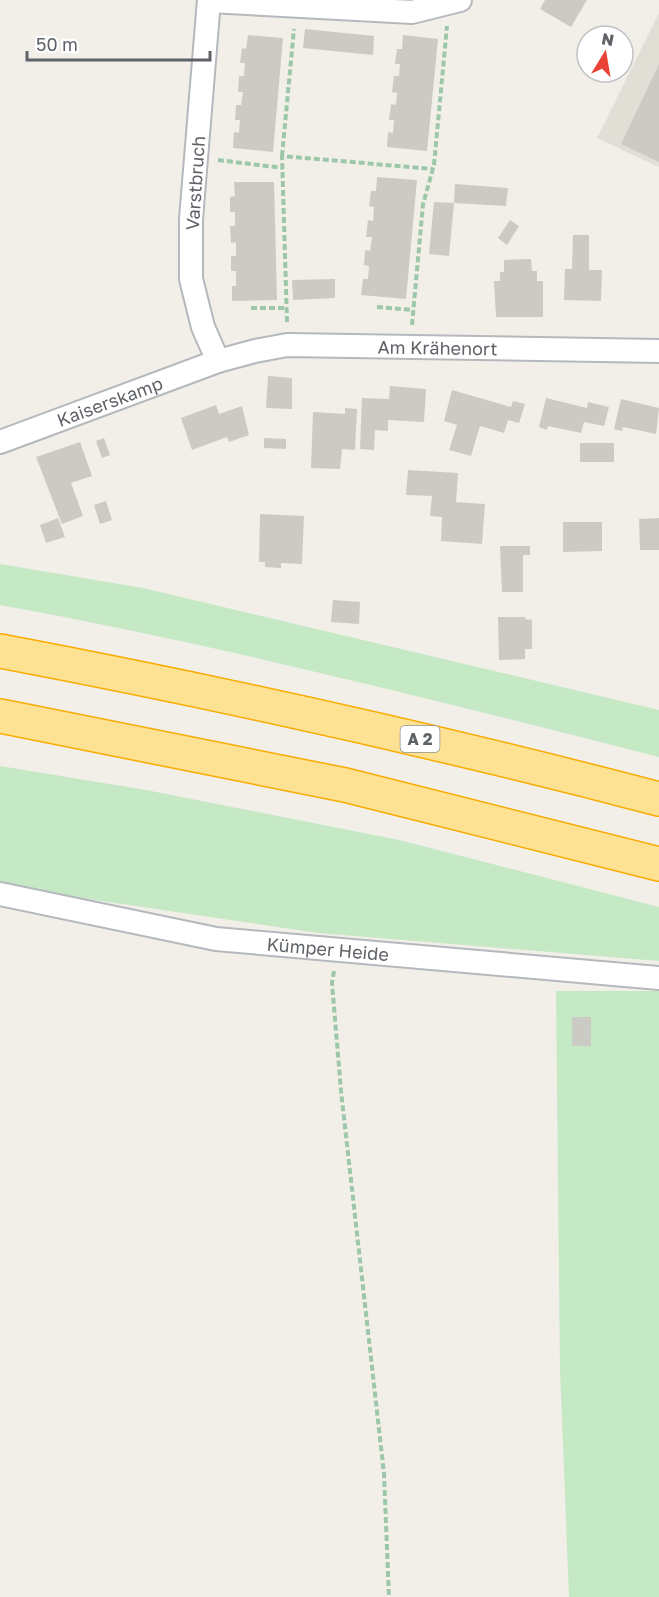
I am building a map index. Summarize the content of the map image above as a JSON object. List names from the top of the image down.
{
  "streets": {
    "highway": ["A 2"],
    "street": [
      "Varstbruch",
      "Am Krähenort",
      "Kaiserskamp",
      "Kümper Heide"
    ]
  },
  "crossings": [
    ["Varstbruch", "Am Krähenort"],
    ["Varstbruch", "Kaiserskamp"],
    ["Am Krähenort", "Kaiserskamp"]
  ],
  "scale_bar": "50 m",
  "north": "top"
}
